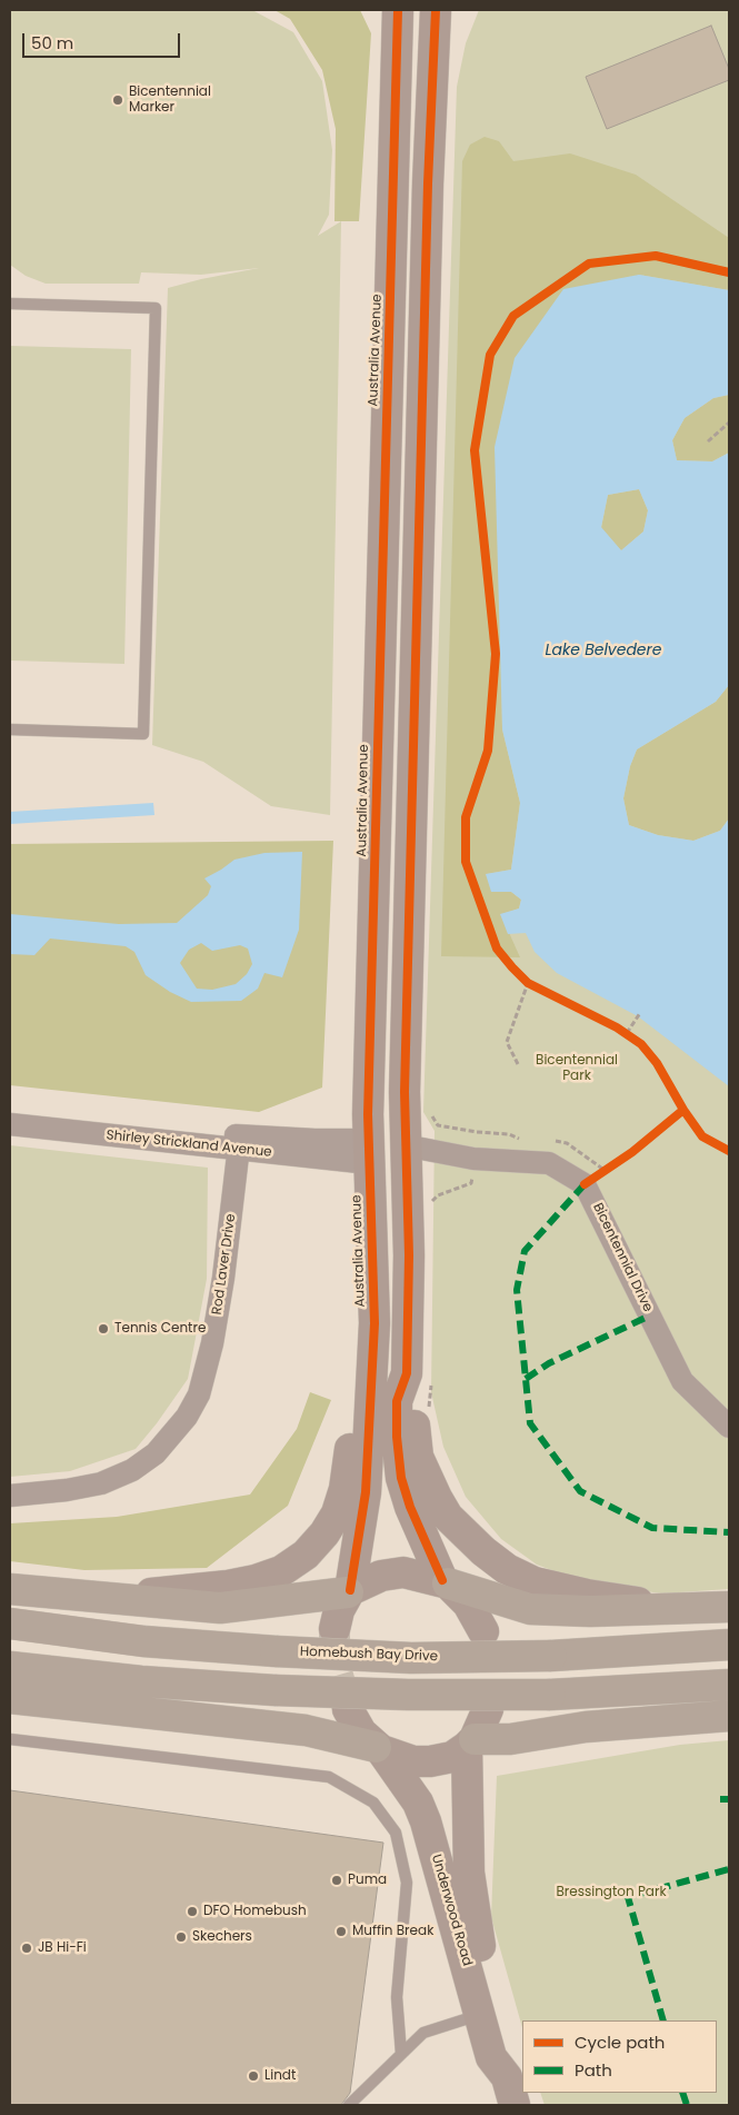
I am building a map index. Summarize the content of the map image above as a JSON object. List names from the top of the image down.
{
  "streets": {
    "highway": ["Homebush Bay Drive"],
    "main road": ["Australia Avenue", "Underwood Road"],
    "street": ["Shirley Strickland Avenue", "Bicentennial Drive", "Rod Laver Drive"]
  },
  "crossings": [
    ["Australia Avenue", "Shirley Strickland Avenue"],
    ["Shirley Strickland Avenue", "Rod Laver Drive"]
  ],
  "water": ["Lake Belvedere"],
  "parks": ["Bicentennial Park", "Bressington Park"],
  "places": [
    "Bicentennial Marker",
    "Tennis Centre",
    "Puma",
    "DFO Homebush",
    "Muffin Break",
    "Skechers",
    "JB Hi-Fi",
    "Lindt"
  ],
  "legend": ["Cycle path", "Path"],
  "scale_bar": "50 m"
}
